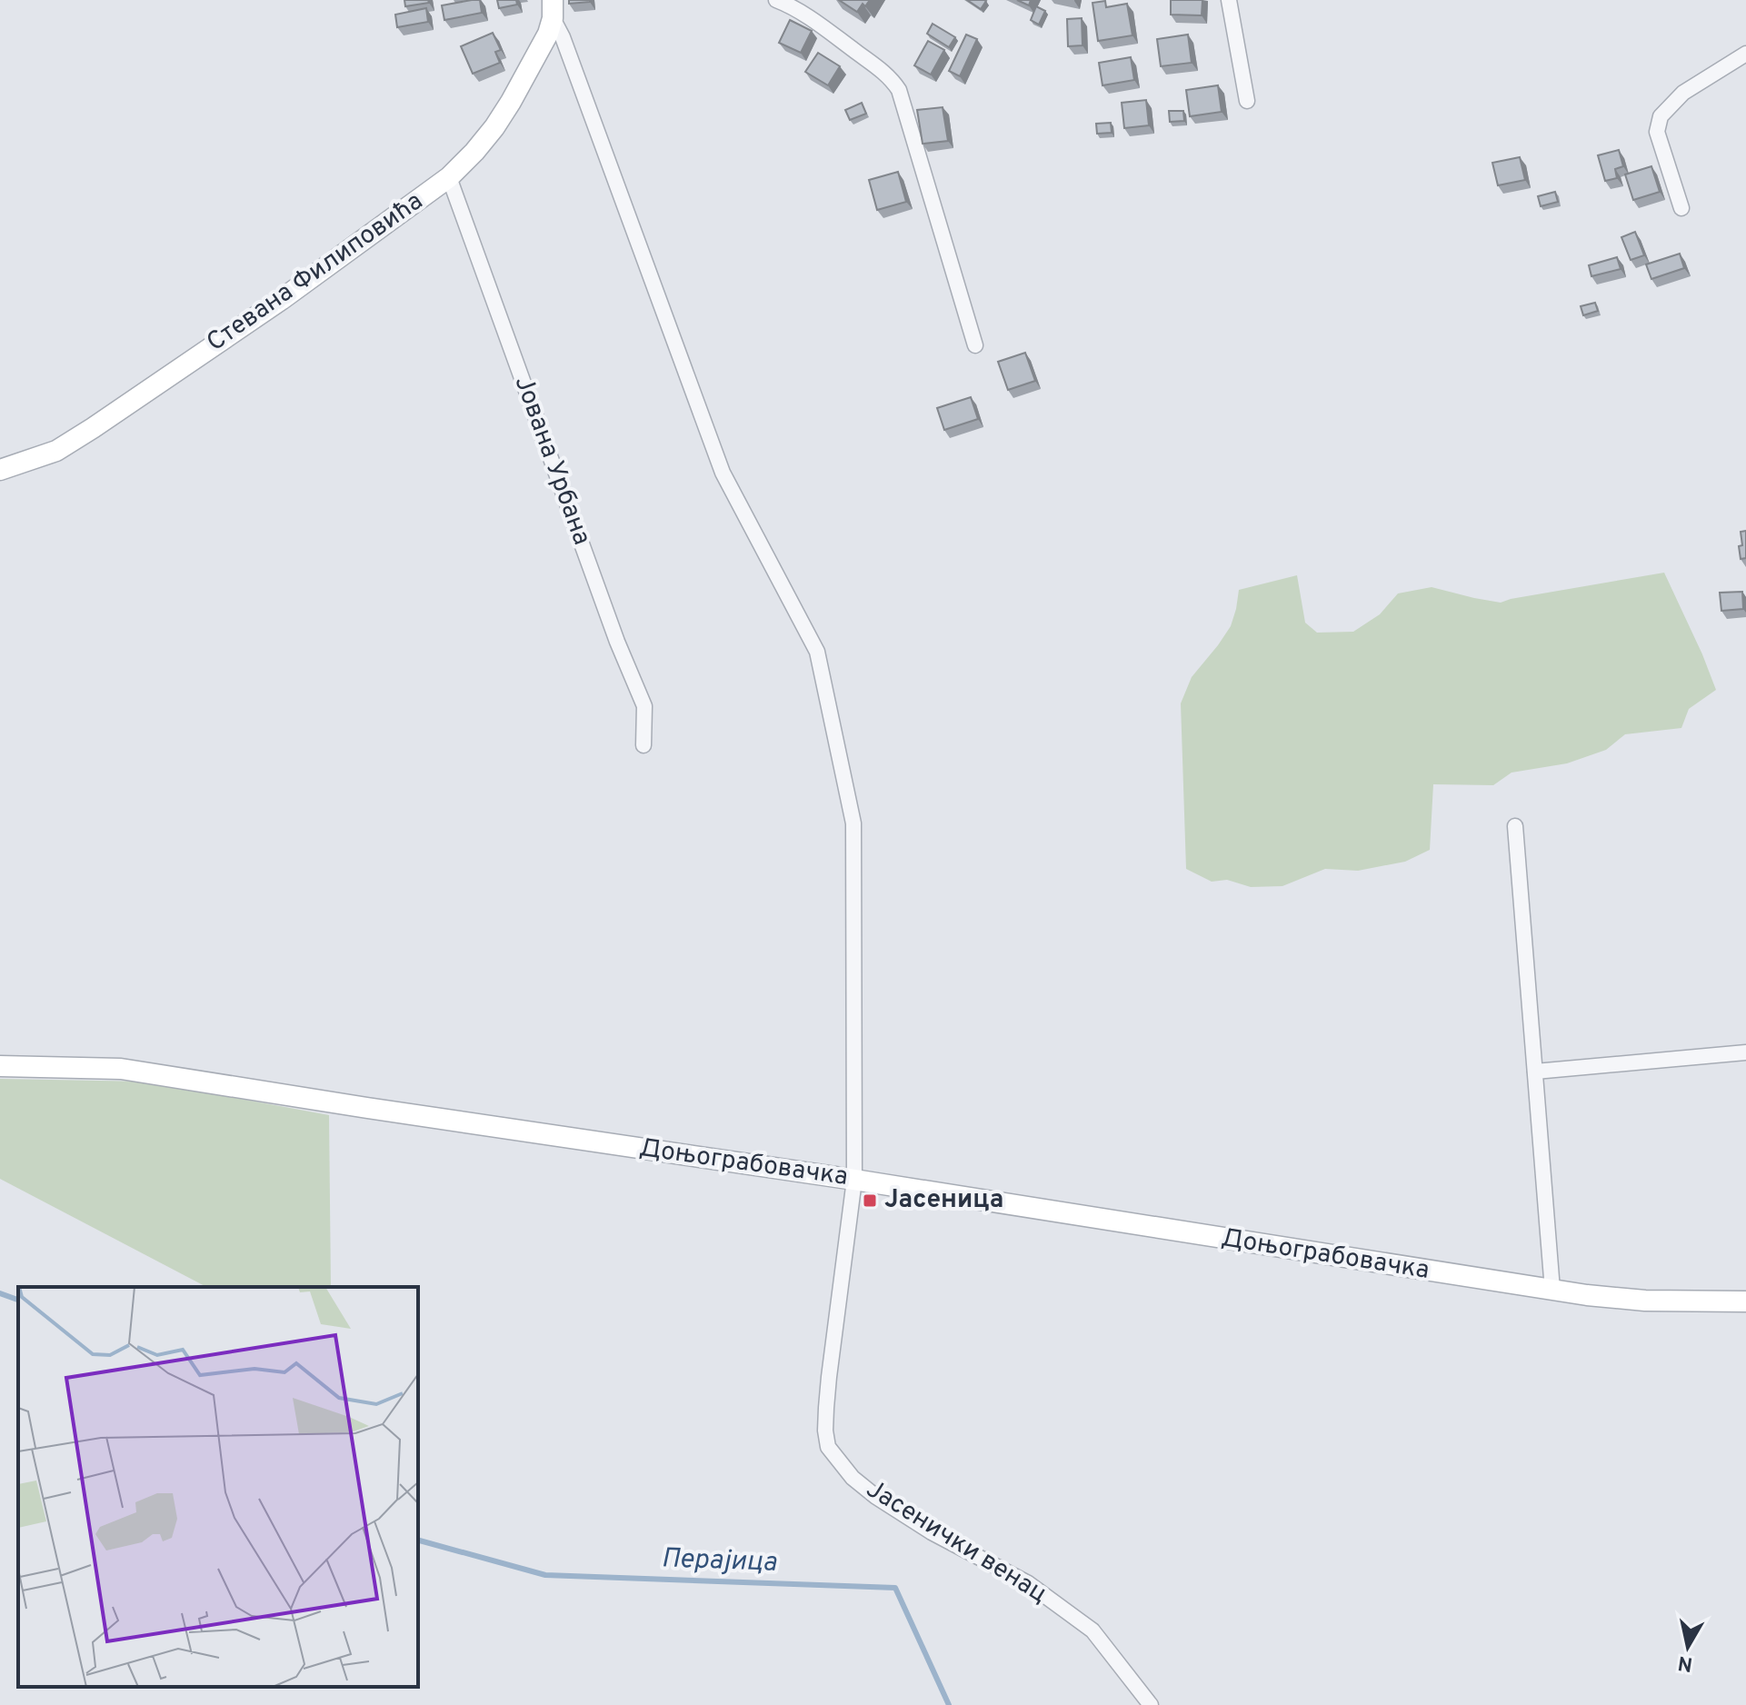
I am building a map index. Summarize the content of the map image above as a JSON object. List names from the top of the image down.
{
  "streets": {
    "street": [
      "Стевана Филиповића",
      "Јована Урбана",
      "Доњограбовачка",
      "Јасенички венац"
    ]
  },
  "crossings": [
    ["Стевана Филиповића", "Јована Урбана"],
    ["Стевана Филиповића", "Јасенички венац"],
    ["Доњограбовачка", "Јасенички венац"]
  ],
  "water": ["Перајица"],
  "places": {
    "transit": ["Јасеница"]
  },
  "north": "bottom"
}
